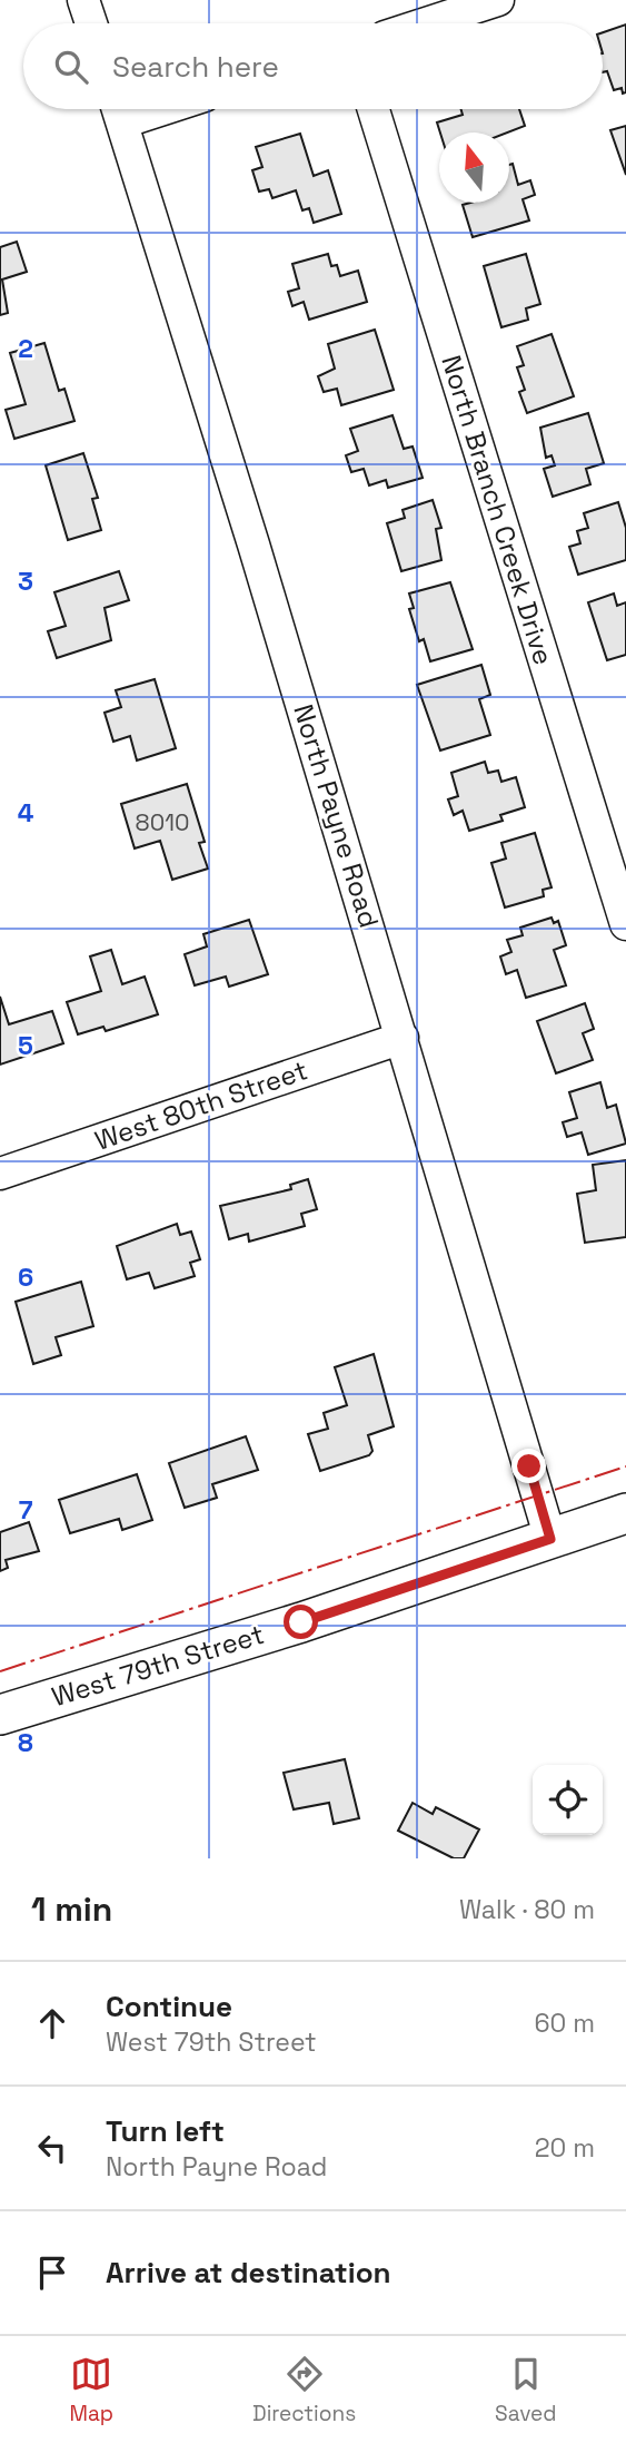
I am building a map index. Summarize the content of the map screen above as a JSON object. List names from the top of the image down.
{
  "streets": {
    "main road": ["West 79th Street"],
    "street": ["North Branch Creek Drive", "North Payne Road", "West 80th Street"]
  },
  "crossings": [
    ["North Payne Road", "West 80th Street"],
    ["North Payne Road", "West 79th Street"]
  ],
  "house_numbers": ["8010"],
  "north": "top",
  "page": {
    "search": "Search here",
    "heading": ["1 min", "Walk · 80 m"],
    "list": [
      ["Continue", "West 79th Street", "60 m"],
      ["Turn left", "North Payne Road", "20 m"],
      "Arrive at destination"
    ],
    "nav": ["Map", "Directions", "Saved"]
  },
  "grid": {
    "rows": [
      "2",
      "3",
      "4",
      "5",
      "6",
      "7",
      "8"
    ]
  }
}
